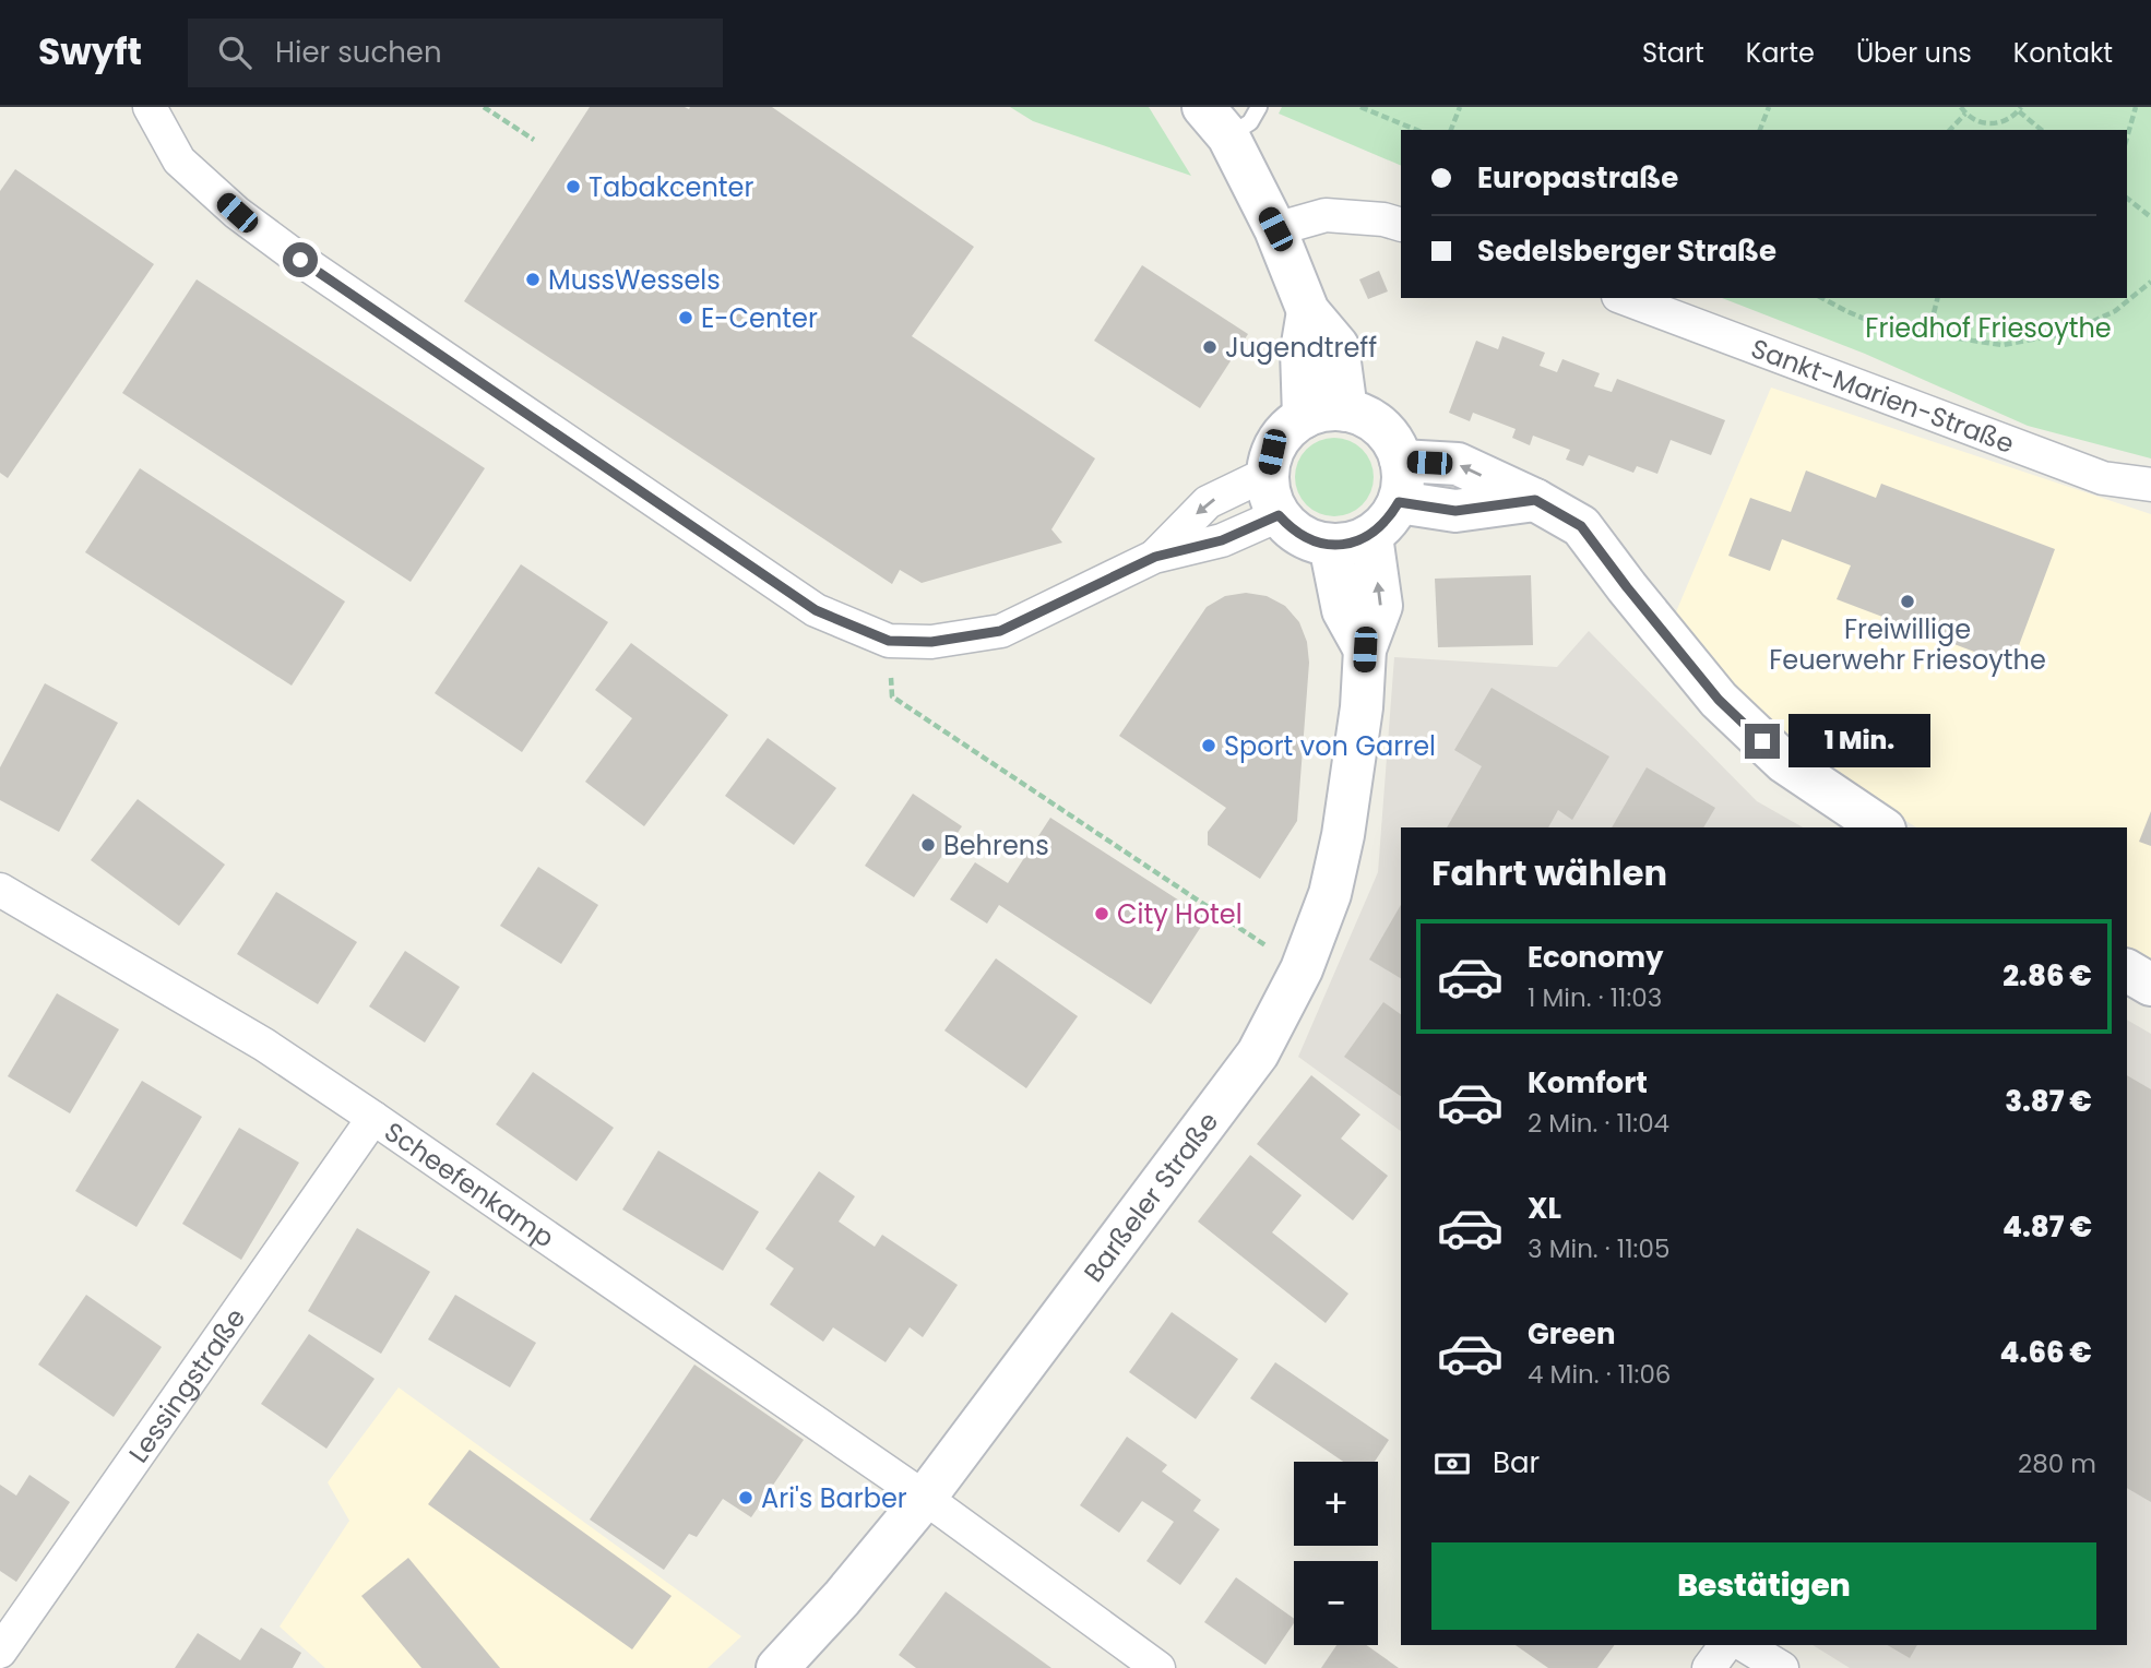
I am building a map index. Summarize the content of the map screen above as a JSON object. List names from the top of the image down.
{
  "streets": {
    "street": [
      "Sankt-Marien-Straße",
      "Scheefenkamp",
      "Barßeler Straße",
      "Lessingstraße"
    ]
  },
  "crossings": [
    ["Scheefenkamp", "Barßeler Straße"],
    ["Scheefenkamp", "Lessingstraße"]
  ],
  "parks": ["Friedhof Friesoythe"],
  "places": [
    "Tabakcenter",
    "MussWessels",
    "E-Center",
    "Jugendtreff",
    "Freiwillige Feuerwehr Friesoythe",
    "Sport von Garrel",
    "Behrens",
    "City Hotel",
    "Ari's Barber"
  ],
  "page": {
    "header": "Swyft",
    "search": "Hier suchen",
    "nav": [
      "Start",
      "Karte",
      "Über uns",
      "Kontakt"
    ],
    "banner": ["Europastraße", "Sedelsberger Straße"],
    "bubble": "1 Min.",
    "heading": "Fahrt wählen",
    "list": [
      {
        "name": "Economy",
        "note": "1 Min. · 11:03",
        "value": "2.86 €"
      },
      {
        "name": "Komfort",
        "note": "2 Min. · 11:04",
        "value": "3.87 €"
      },
      {
        "name": "XL",
        "note": "3 Min. · 11:05",
        "value": "4.87 €"
      },
      {
        "name": "Green",
        "note": "4 Min. · 11:06",
        "value": "4.66 €"
      }
    ],
    "pay": ["Bar", "280 m"],
    "map_buttons": ["+", "−"],
    "buttons": "Bestätigen"
  }
}
